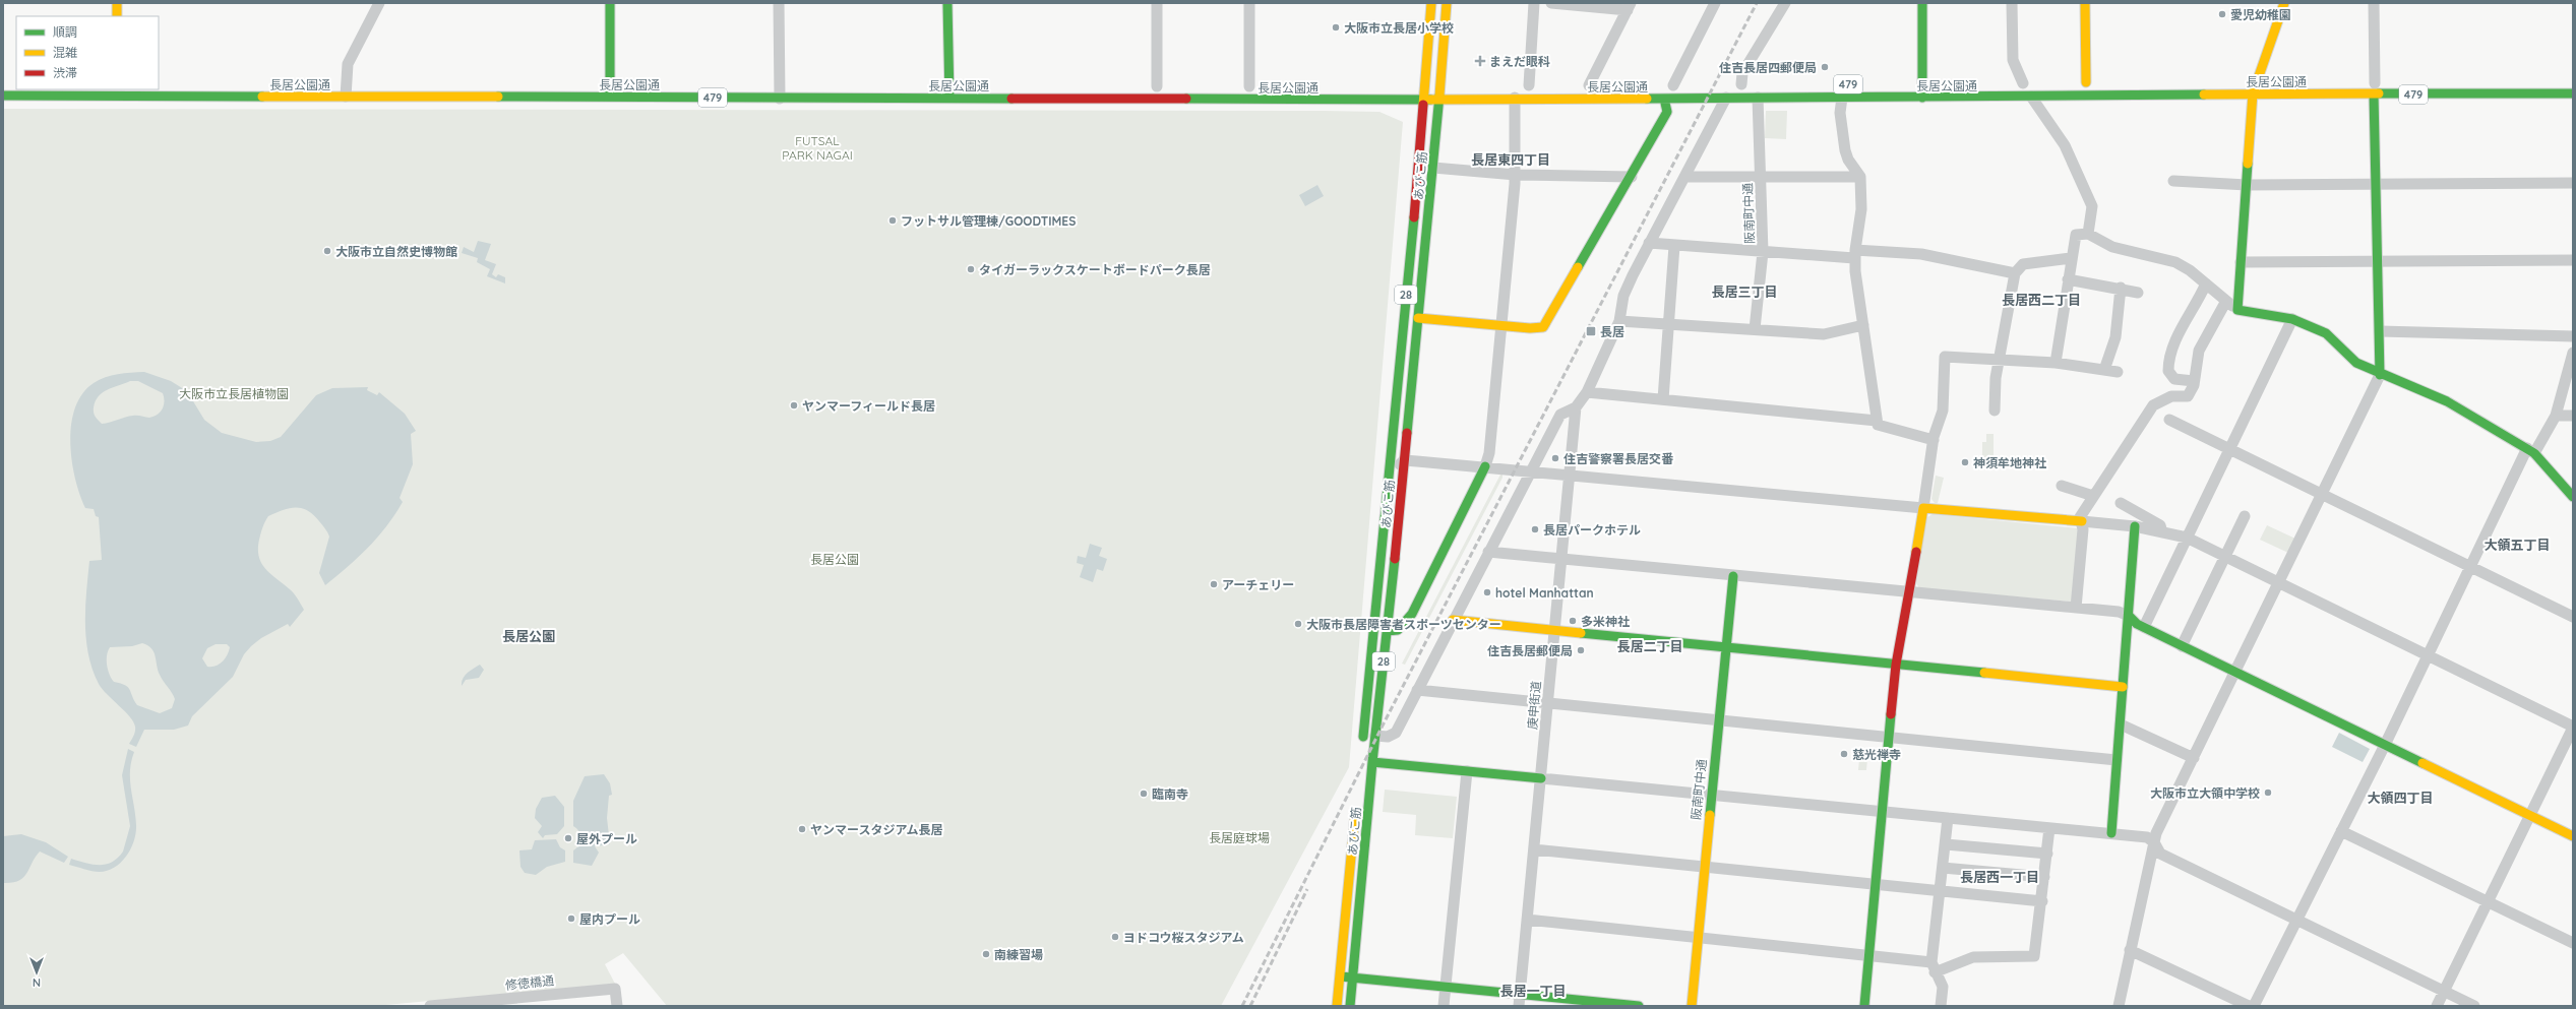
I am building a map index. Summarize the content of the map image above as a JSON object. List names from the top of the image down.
{
  "streets": {
    "main road": [
      "長居公園通",
      "479",
      "あびこ筋",
      "阪南町中通",
      "28"
    ],
    "street": ["庚申街道", "修徳橋通"]
  },
  "crossings": [
    ["長居公園通", "あびこ筋"],
    ["長居公園通", "阪南町中通"]
  ],
  "districts": [
    "長居東四丁目",
    "長居三丁目",
    "長居西二丁目",
    "大領五丁目",
    "長居公園",
    "長居二丁目",
    "大領四丁目",
    "長居西一丁目",
    "長居一丁目"
  ],
  "parks": [
    "FUTSAL PARK NAGAI",
    "大阪市立長居植物園",
    "長居公園",
    "長居庭球場"
  ],
  "places": {
    "other": [
      "愛児幼稚園",
      "大阪市立長居小学校",
      "住吉長居四郵便局",
      "フットサル管理棟/GOODTIMES",
      "大阪市立自然史博物館",
      "タイガーラックスケートボードパーク長居",
      "ヤンマーフィールド長居",
      "住吉警察署長居交番",
      "神須牟地神社",
      "長居パークホテル",
      "アーチェリー",
      "hotel Manhattan",
      "多米神社",
      "大阪市長居障害者スポーツセンター",
      "住吉長居郵便局",
      "慈光禅寺",
      "大阪市立大領中学校",
      "臨南寺",
      "ヤンマースタジアム長居",
      "屋外プール",
      "屋内プール",
      "ヨドコウ桜スタジアム",
      "南練習場"
    ],
    "health": ["まえだ眼科"],
    "transit": ["長居"]
  },
  "legend": ["順調", "混雑", "渋滞"],
  "north": "bottom"
}
